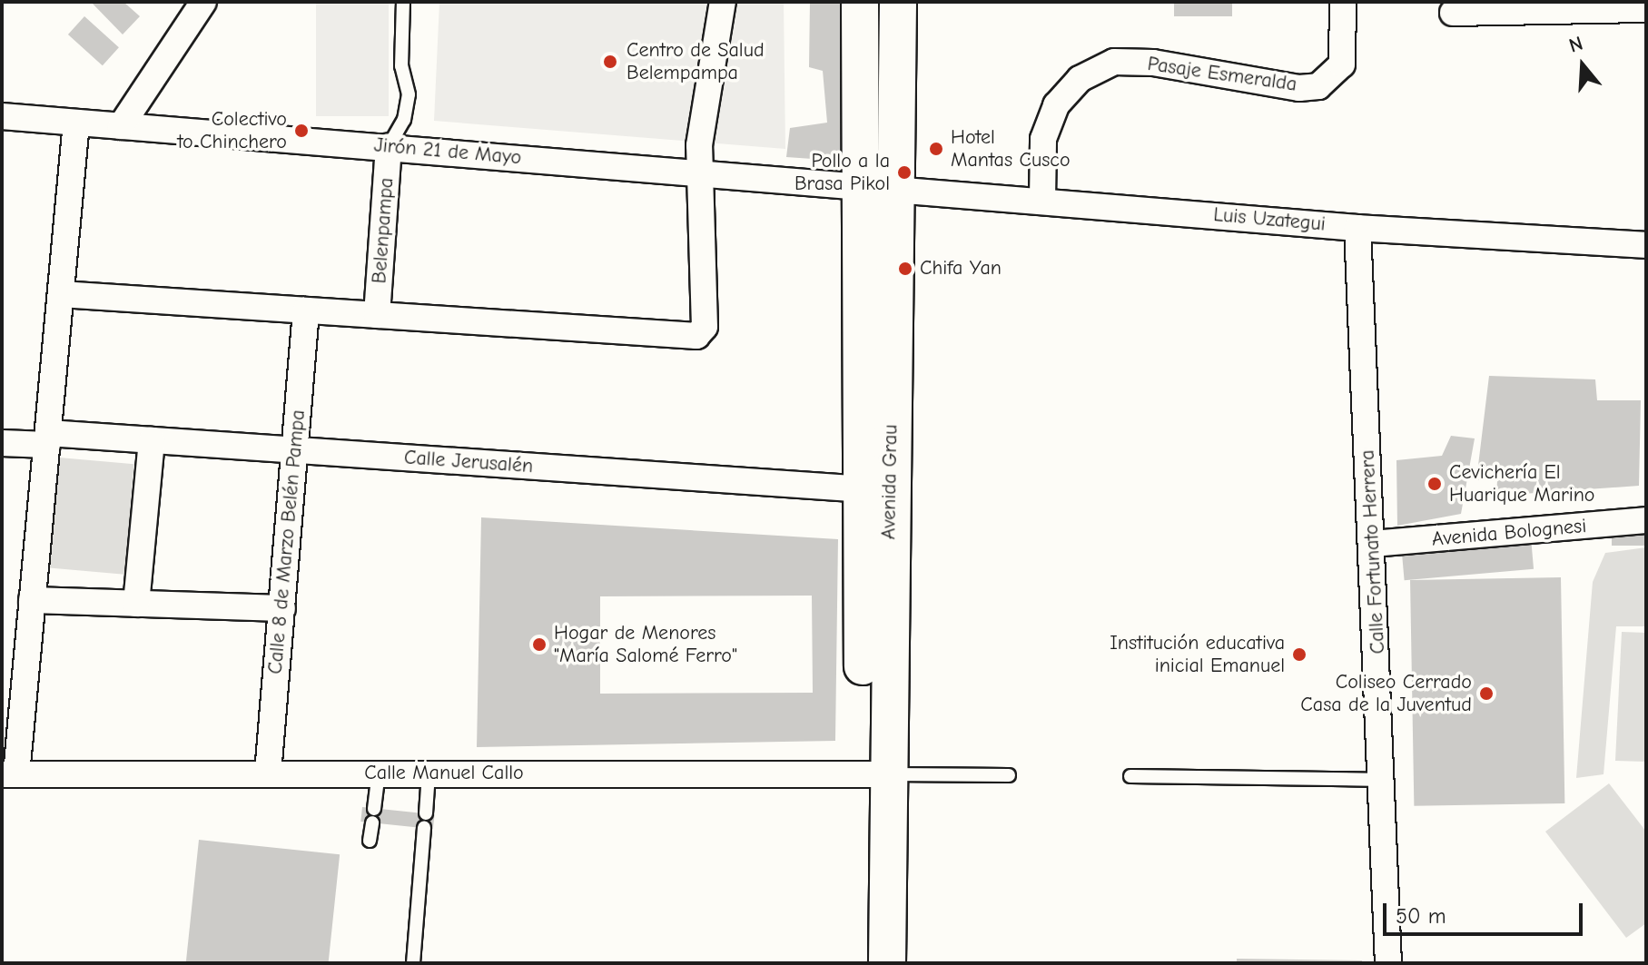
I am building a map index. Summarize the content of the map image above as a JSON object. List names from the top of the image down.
{
  "streets": {
    "main road": ["Avenida Grau"],
    "street": [
      "Pasaje Esmeralda",
      "Jirón 21 de Mayo",
      "Luis Uzategui",
      "Belenpampa",
      "Calle Jerusalén",
      "Avenida Bolognesi",
      "Calle 8 de Marzo Belén Pampa",
      "Calle Fortunato Herrera",
      "Calle Manuel Callo"
    ]
  },
  "crossings": [
    ["Pasaje Esmeralda", "Luis Uzategui"],
    ["Jirón 21 de Mayo", "Luis Uzategui"],
    ["Jirón 21 de Mayo", "Belenpampa"],
    ["Jirón 21 de Mayo", "Avenida Grau"],
    ["Luis Uzategui", "Avenida Grau"],
    ["Luis Uzategui", "Calle Fortunato Herrera"],
    ["Calle Jerusalén", "Avenida Grau"],
    ["Calle Jerusalén", "Calle 8 de Marzo Belén Pampa"],
    ["Avenida Grau", "Calle Manuel Callo"],
    ["Avenida Bolognesi", "Calle Fortunato Herrera"],
    ["Calle 8 de Marzo Belén Pampa", "Calle Manuel Callo"]
  ],
  "places": [
    "Centro de Salud Belempampa",
    "Colectivo to Chinchero",
    "Hotel Mantas Cusco",
    "Pollo a la Brasa Pikol",
    "Chifa Yan",
    "Cevichería El Huarique Marino",
    "Hogar de Menores \"María Salomé Ferro\"",
    "Institución educativa inicial Emanuel",
    "Coliseo Cerrado Casa de la Juventud"
  ],
  "scale_bar": "50 m",
  "north": "top"
}
